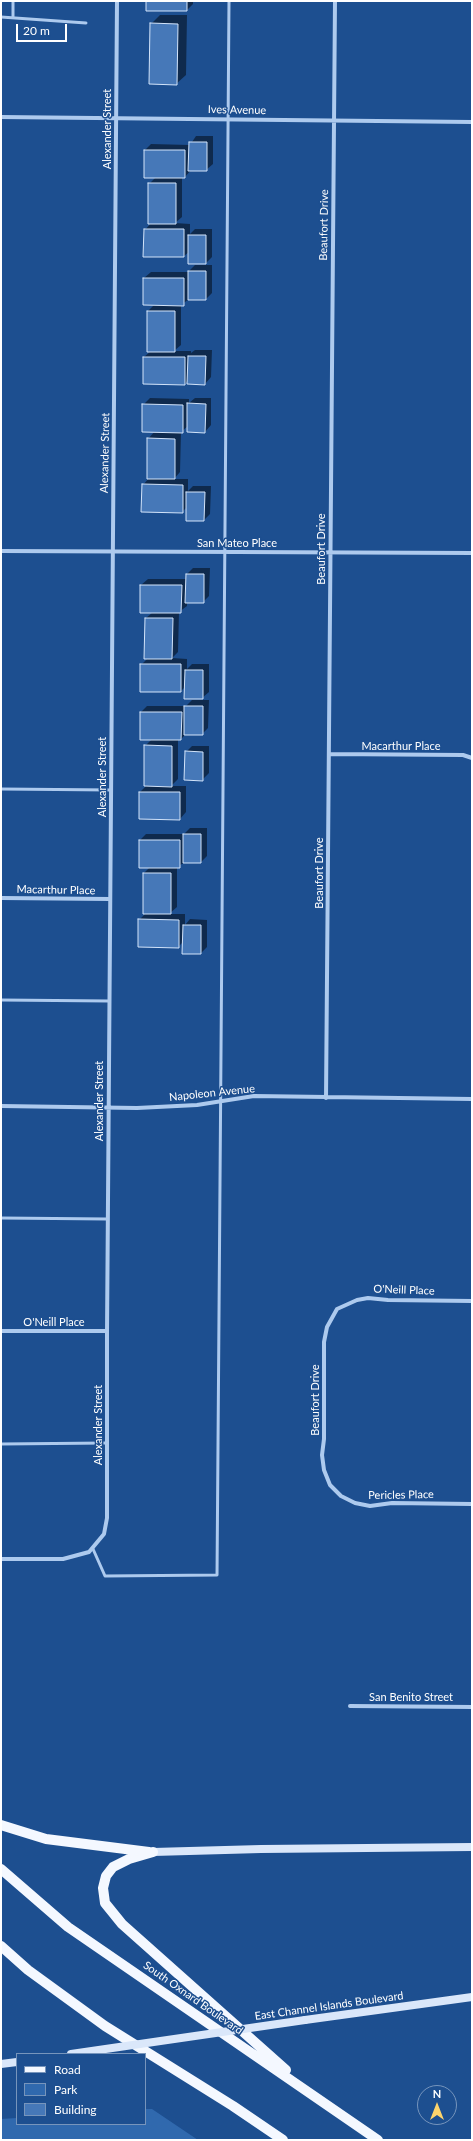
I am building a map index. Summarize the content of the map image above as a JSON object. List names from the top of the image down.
{
  "streets": {
    "main road": ["South Oxnard Boulevard", "East Channel Islands Boulevard"],
    "street": [
      "Ives Avenue",
      "Alexander Street",
      "Beaufort Drive",
      "San Mateo Place",
      "Macarthur Place",
      "Napoleon Avenue",
      "O'Neill Place",
      "Pericles Place",
      "San Benito Street"
    ]
  },
  "crossings": [
    ["Ives Avenue", "Alexander Street"],
    ["Ives Avenue", "Beaufort Drive"],
    ["Alexander Street", "San Mateo Place"],
    ["Alexander Street", "Macarthur Place"],
    ["Alexander Street", "Napoleon Avenue"],
    ["Alexander Street", "O'Neill Place"],
    ["Beaufort Drive", "San Mateo Place"],
    ["Beaufort Drive", "Macarthur Place"],
    ["Beaufort Drive", "Napoleon Avenue"],
    ["Beaufort Drive", "O'Neill Place"],
    ["Beaufort Drive", "Pericles Place"]
  ],
  "legend": ["Road", "Park", "Building"],
  "scale_bar": "20 m",
  "north": "top"
}
